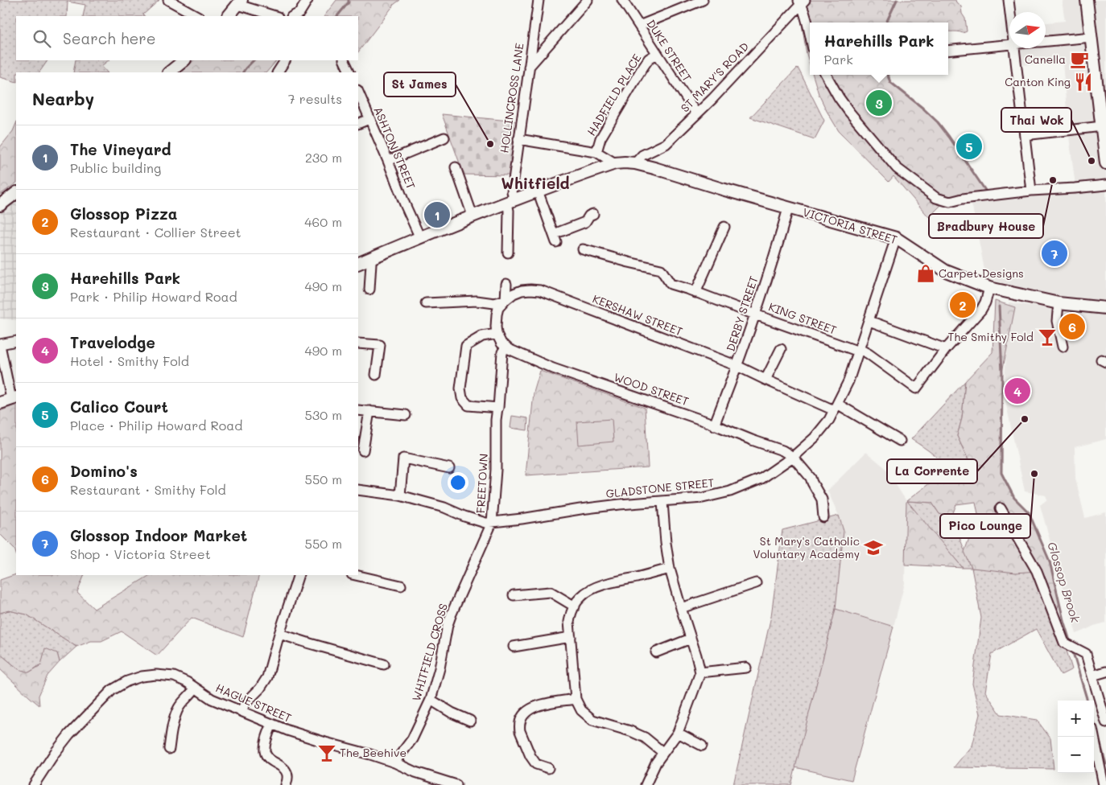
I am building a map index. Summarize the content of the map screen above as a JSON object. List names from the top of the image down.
{
  "streets": {
    "main road": ["VICTORIA STREET"],
    "street": [
      "DUKE STREET",
      "ST MARY'S ROAD",
      "HADFIELD PLACE",
      "HOLLINCROSS LANE",
      "ASHTON STREET",
      "DERBY STREET",
      "KERSHAW STREET",
      "KING STREET",
      "WOOD STREET",
      "FREETOWN",
      "GLADSTONE STREET",
      "WHITFIELD CROSS",
      "HAGUE STREET"
    ]
  },
  "crossings": [
    ["DUKE STREET", "ST MARY'S ROAD"],
    ["DUKE STREET", "HADFIELD PLACE"],
    ["ST MARY'S ROAD", "VICTORIA STREET"],
    ["HOLLINCROSS LANE", "VICTORIA STREET"],
    ["ASHTON STREET", "VICTORIA STREET"],
    ["VICTORIA STREET", "DERBY STREET"],
    ["VICTORIA STREET", "GLADSTONE STREET"],
    ["DERBY STREET", "KERSHAW STREET"],
    ["DERBY STREET", "KING STREET"],
    ["DERBY STREET", "WOOD STREET"],
    ["KERSHAW STREET", "GLADSTONE STREET"],
    ["KING STREET", "GLADSTONE STREET"],
    ["WOOD STREET", "GLADSTONE STREET"],
    ["FREETOWN", "GLADSTONE STREET"],
    ["FREETOWN", "WHITFIELD CROSS"],
    ["GLADSTONE STREET", "WHITFIELD CROSS"],
    ["WHITFIELD CROSS", "HAGUE STREET"]
  ],
  "districts": ["Whitfield"],
  "water": ["Glossop Brook"],
  "places": {
    "cafe": ["Canella"],
    "restaurant": ["Canton King"],
    "other": [
      "St James",
      "Thai Wok",
      "Bradbury House",
      "La Corrente",
      "Pico Lounge"
    ],
    "shop": ["Carpet Designs"],
    "bar": ["The Smithy Fold", "The Beehive"],
    "school or university": ["St Mary's Catholic Voluntary Academy"]
  },
  "north": "right",
  "page": {
    "search": "Search here",
    "popup": ["Harehills Park", "Park"],
    "heading": ["Nearby", "7 results"],
    "pins": [
      "3",
      "5",
      "1",
      "7",
      "2",
      "6",
      "4"
    ],
    "list": [
      {
        "mark": "1",
        "name": "The Vineyard",
        "note": "Public building",
        "value": "230 m"
      },
      {
        "mark": "2",
        "name": "Glossop Pizza",
        "note": "Restaurant · Collier Street",
        "value": "460 m"
      },
      {
        "mark": "3",
        "name": "Harehills Park",
        "note": "Park · Philip Howard Road",
        "value": "490 m"
      },
      {
        "mark": "4",
        "name": "Travelodge",
        "note": "Hotel · Smithy Fold",
        "value": "490 m"
      },
      {
        "mark": "5",
        "name": "Calico Court",
        "note": "Place · Philip Howard Road",
        "value": "530 m"
      },
      {
        "mark": "6",
        "name": "Domino's",
        "note": "Restaurant · Smithy Fold",
        "value": "550 m"
      },
      {
        "mark": "7",
        "name": "Glossop Indoor Market",
        "note": "Shop · Victoria Street",
        "value": "550 m"
      }
    ],
    "map_buttons": ["+", "−"]
  }
}
